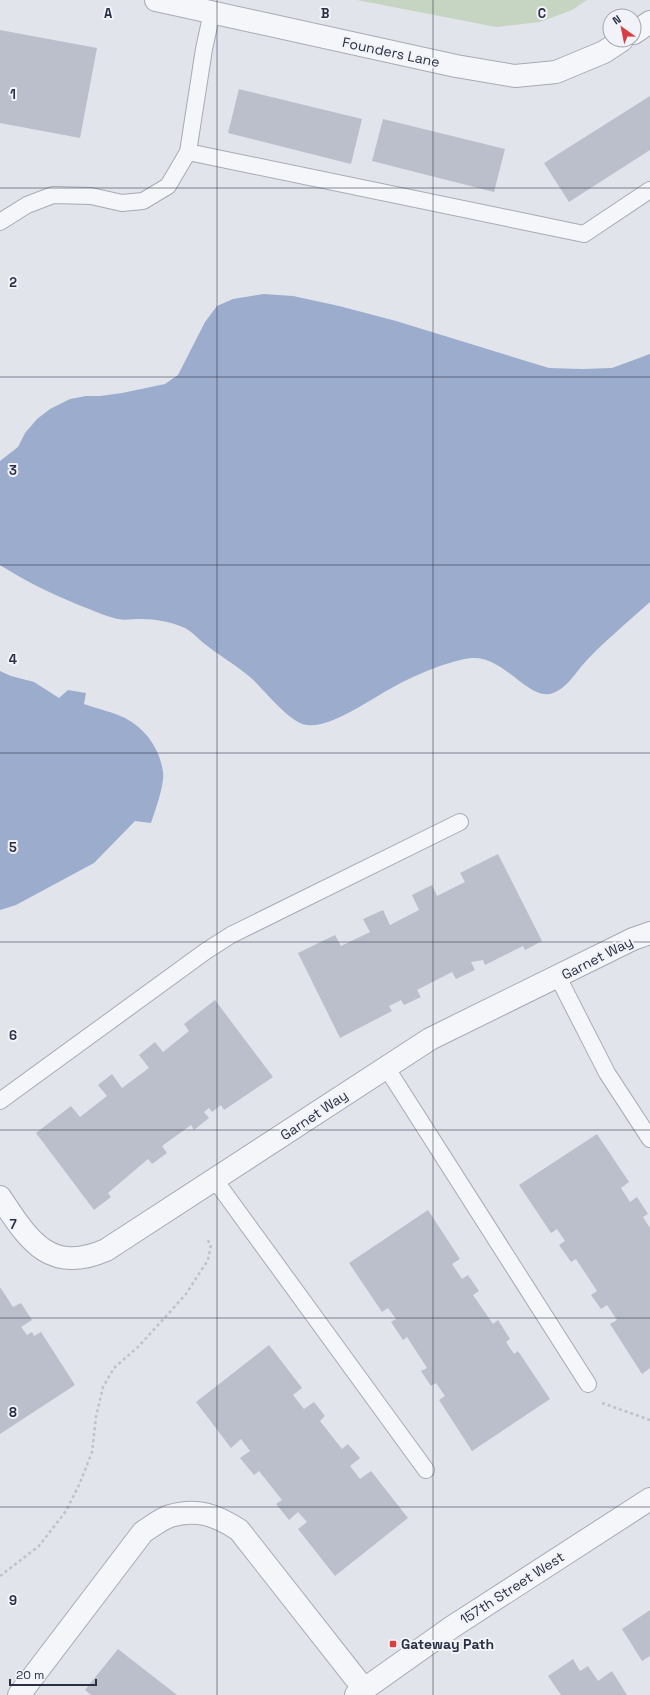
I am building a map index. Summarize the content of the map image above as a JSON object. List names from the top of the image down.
{
  "streets": {
    "street": ["Founders Lane", "Garnet Way", "157th Street West"]
  },
  "places": {
    "transit": ["Gateway Path"]
  },
  "scale_bar": "20 m",
  "north": "top left",
  "grid": {
    "columns": ["A", "B", "C"],
    "rows": [
      "1",
      "2",
      "3",
      "4",
      "5",
      "6",
      "7",
      "8",
      "9"
    ]
  }
}
